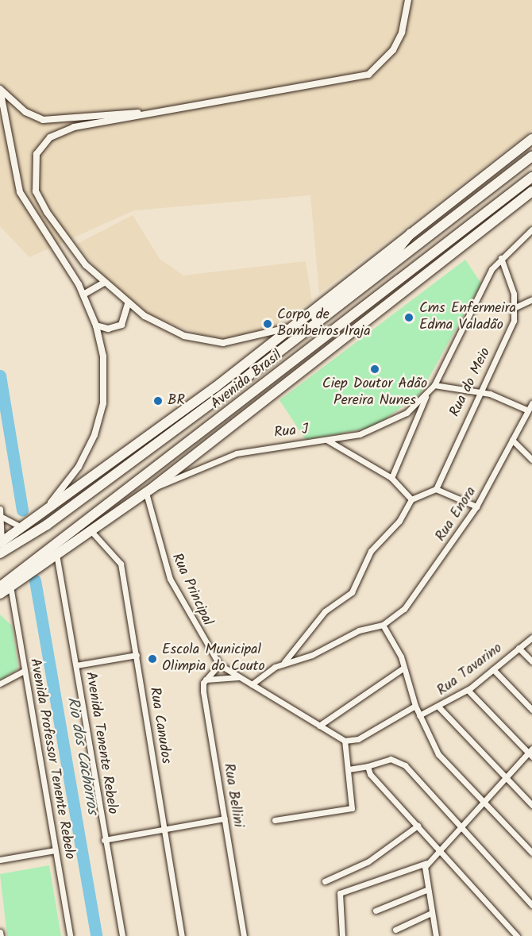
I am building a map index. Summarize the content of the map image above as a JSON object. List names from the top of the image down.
{
  "streets": {
    "highway": ["Avenida Brasil"],
    "street": [
      "Rua do Meio",
      "Rua J",
      "Rua Enora",
      "Rua Principal",
      "Rua Tavarino",
      "Rua Canudos",
      "Avenida Tenente Rebelo",
      "Avenida Professor Tenente Rebelo",
      "Rua Bellini"
    ]
  },
  "crossings": [
    ["Avenida Brasil", "Rua J"],
    ["Avenida Brasil", "Rua Principal"],
    ["Avenida Brasil", "Rua Canudos"],
    ["Avenida Brasil", "Avenida Tenente Rebelo"],
    ["Avenida Brasil", "Avenida Professor Tenente Rebelo"],
    ["Rua do Meio", "Rua J"]
  ],
  "water": ["Rio dos Cachorros"],
  "places": [
    "Cms Enfermeira Edma Valadão",
    "Corpo de Bombeiros Iraja",
    "Ciep Doutor Adão Pereira Nunes",
    "BR",
    "Escola Municipal Olimpia do Couto"
  ]
}
